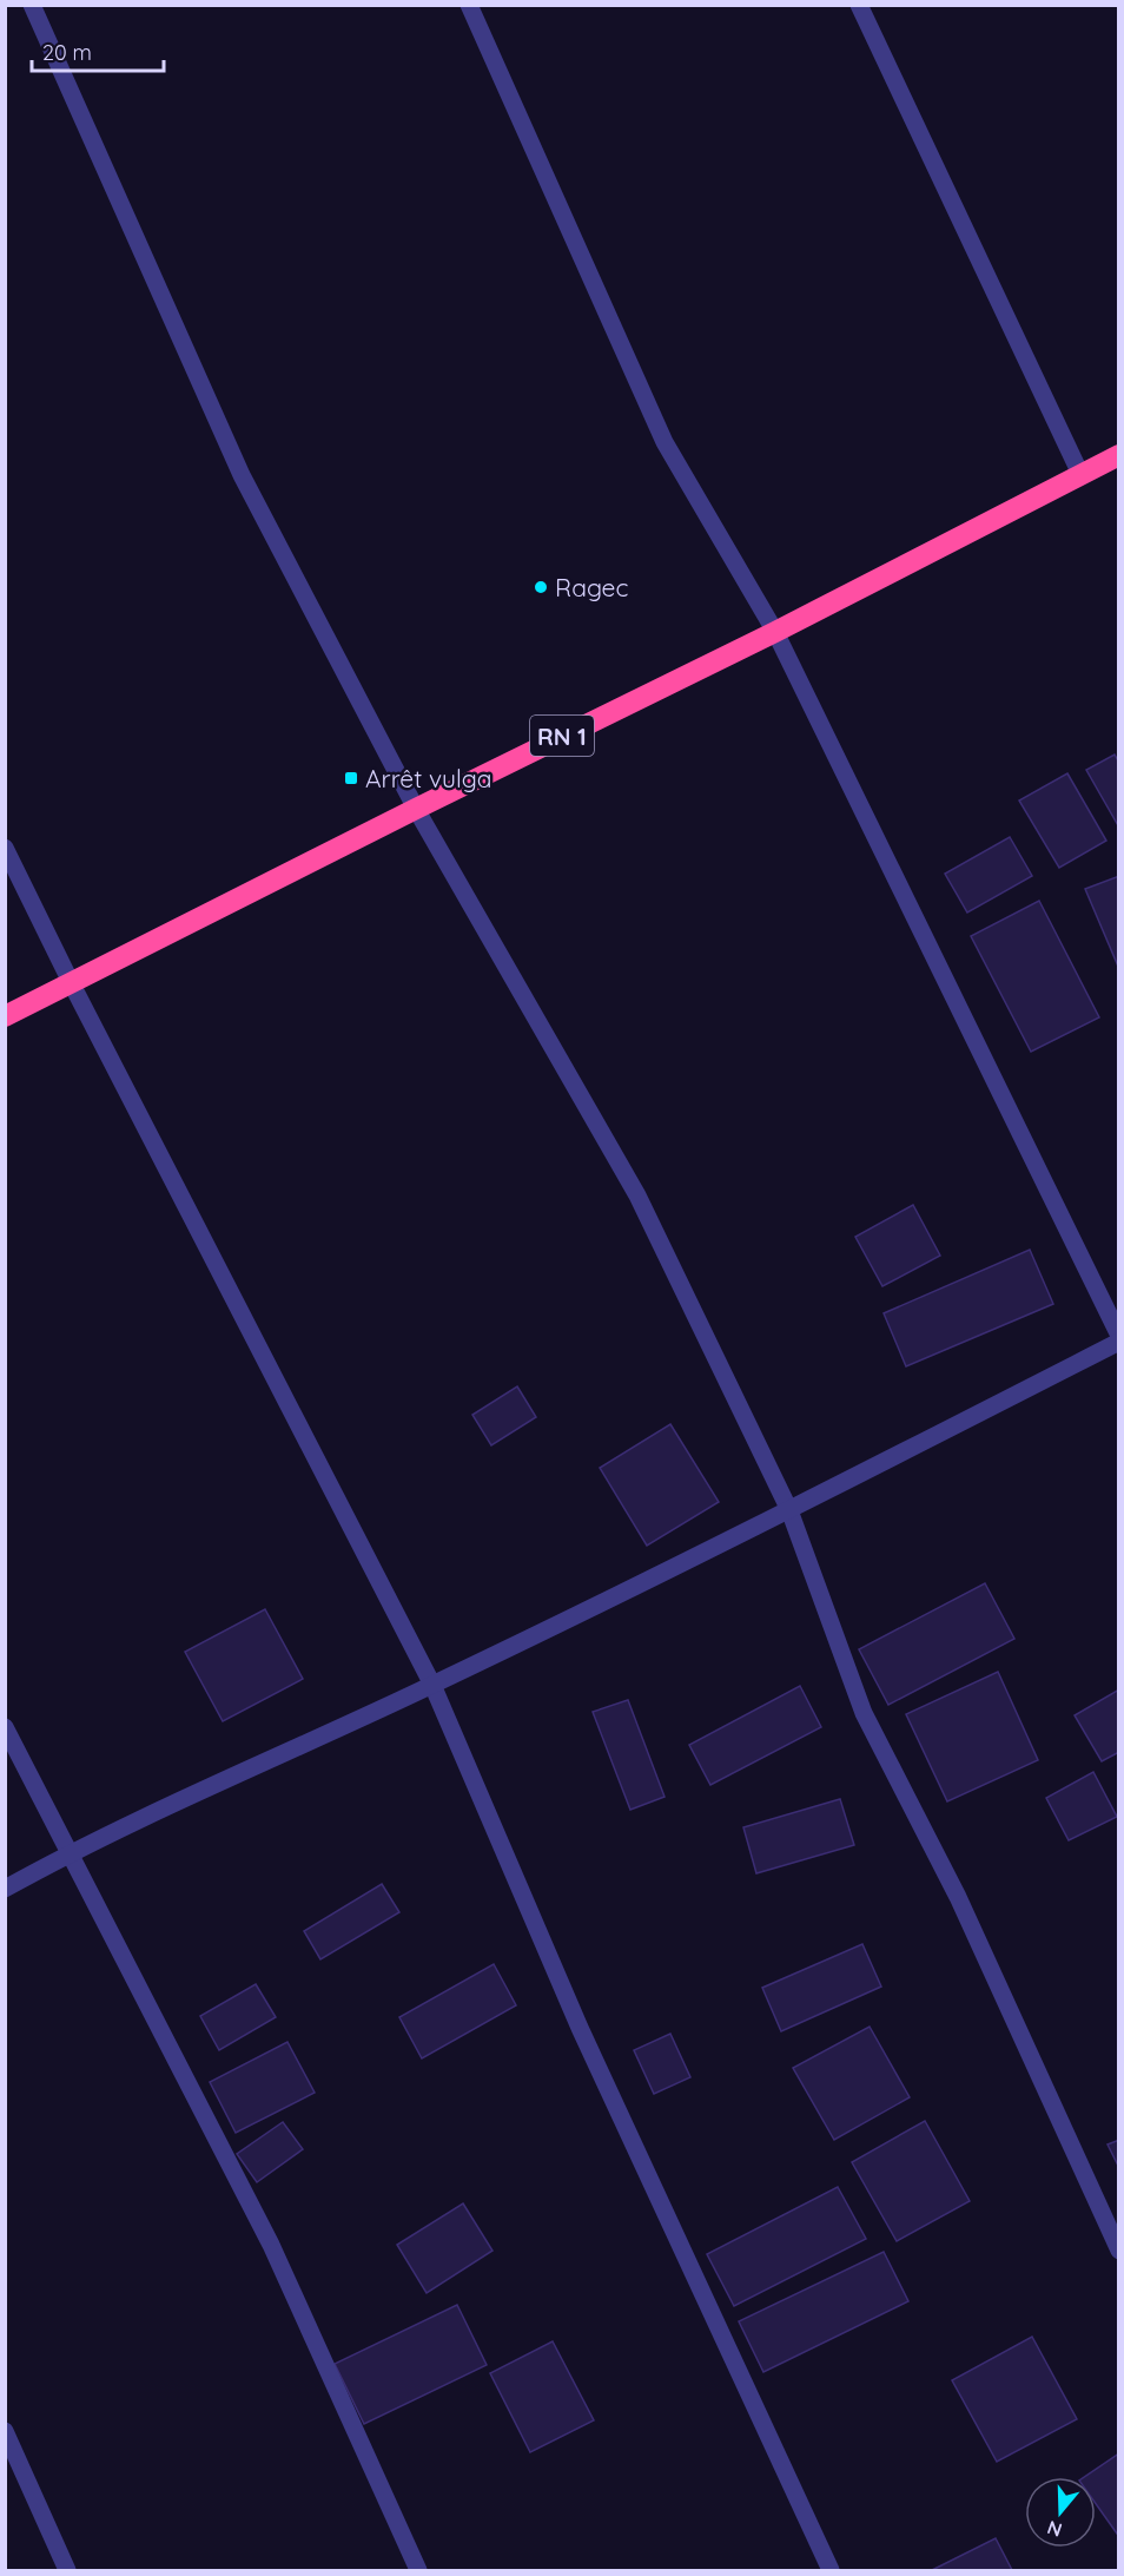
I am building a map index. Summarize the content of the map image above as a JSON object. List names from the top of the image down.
{
  "streets": {
    "highway": ["RN 1"]
  },
  "places": {
    "other": ["Ragec"],
    "transit": ["Arrêt vulga"]
  },
  "scale_bar": "20 m",
  "north": "bottom"
}
